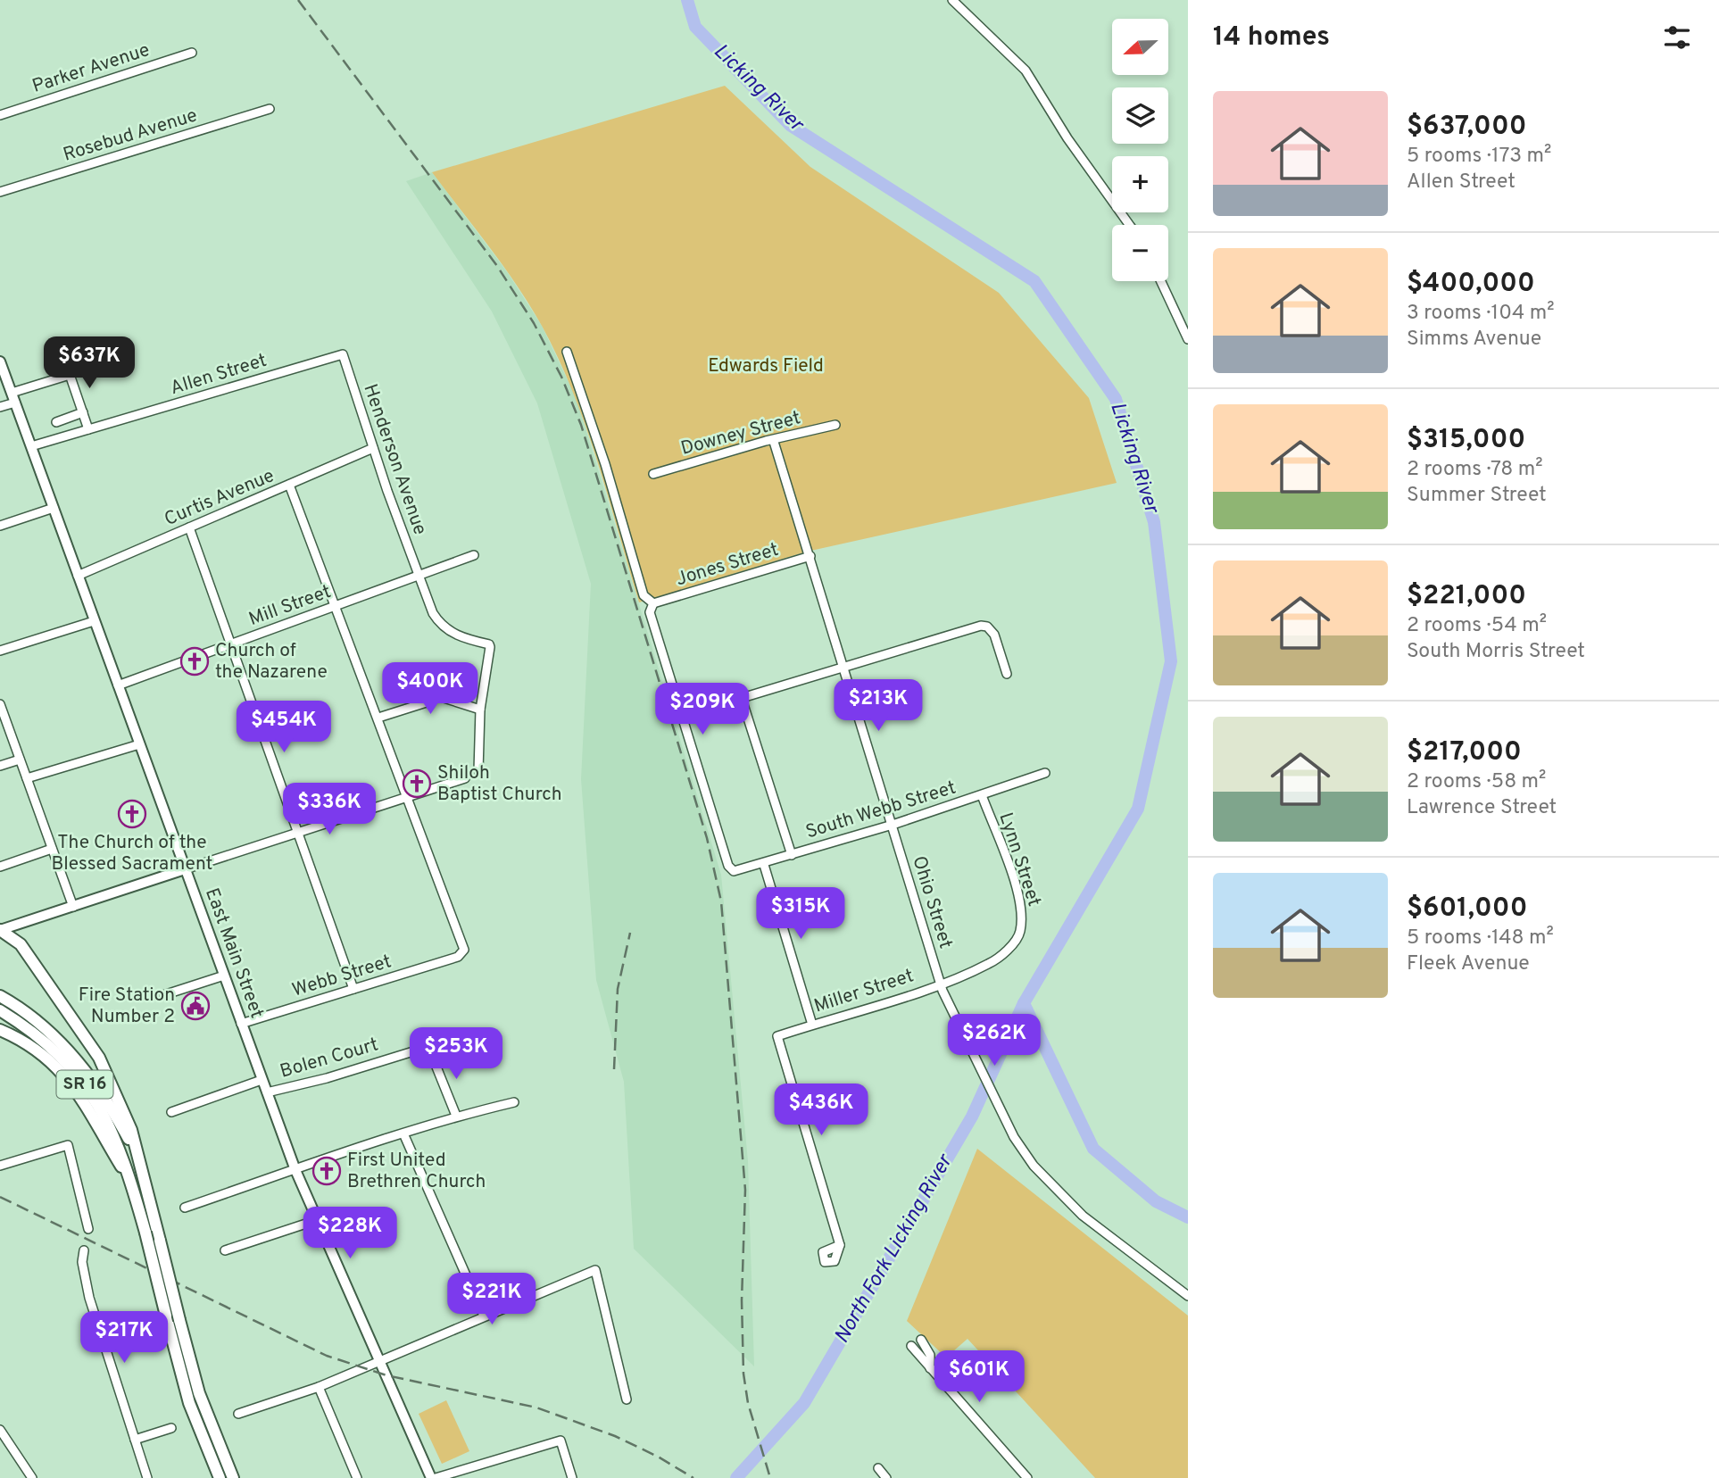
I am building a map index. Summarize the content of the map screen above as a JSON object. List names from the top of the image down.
{
  "streets": {
    "highway": ["SR 16"],
    "main road": ["East Main Street"],
    "street": [
      "Parker Avenue",
      "Rosebud Avenue",
      "Allen Street",
      "Downey Street",
      "Henderson Avenue",
      "Curtis Avenue",
      "Jones Street",
      "Mill Street",
      "South Webb Street",
      "Lynn Street",
      "Ohio Street",
      "Webb Street",
      "Miller Street",
      "Bolen Court"
    ]
  },
  "crossings": [
    ["Allen Street", "Henderson Avenue"],
    ["Allen Street", "East Main Street"],
    ["Downey Street", "Ohio Street"],
    ["Henderson Avenue", "Curtis Avenue"],
    ["Henderson Avenue", "Mill Street"],
    ["Curtis Avenue", "East Main Street"],
    ["Jones Street", "Ohio Street"],
    ["Mill Street", "East Main Street"],
    ["South Webb Street", "Lynn Street"],
    ["South Webb Street", "Ohio Street"],
    ["Lynn Street", "Miller Street"],
    ["Ohio Street", "Miller Street"],
    ["East Main Street", "Webb Street"],
    ["East Main Street", "Bolen Court"]
  ],
  "water": ["Licking River", "North Fork Licking River"],
  "parks": ["Edwards Field"],
  "places": {
    "church": [
      "Church of the Nazarene",
      "Shiloh Baptist Church",
      "The Church of the Blessed Sacrament",
      "First United Brethren Church"
    ],
    "public building": ["Fire Station Number 2"]
  },
  "north": "left",
  "page": {
    "heading": "14 homes",
    "map_buttons": ["+", "−"],
    "list": [
      {
        "name": "$637,000",
        "note": "5 rooms · 173 m² · Allen Street"
      },
      {
        "name": "$400,000",
        "note": "3 rooms · 104 m² · Simms Avenue"
      },
      {
        "name": "$315,000",
        "note": "2 rooms · 78 m² · Summer Street"
      },
      {
        "name": "$221,000",
        "note": "2 rooms · 54 m² · South Morris Street"
      },
      {
        "name": "$217,000",
        "note": "2 rooms · 58 m² · Lawrence Street"
      },
      {
        "name": "$601,000",
        "note": "5 rooms · 148 m² · Fleek Avenue"
      }
    ],
    "price": [
      "$637K",
      "$400K",
      "$213K",
      "$209K",
      "$454K",
      "$336K",
      "$315K",
      "$262K",
      "$253K",
      "$436K",
      "$228K",
      "$221K",
      "$217K",
      "$601K"
    ]
  }
}
